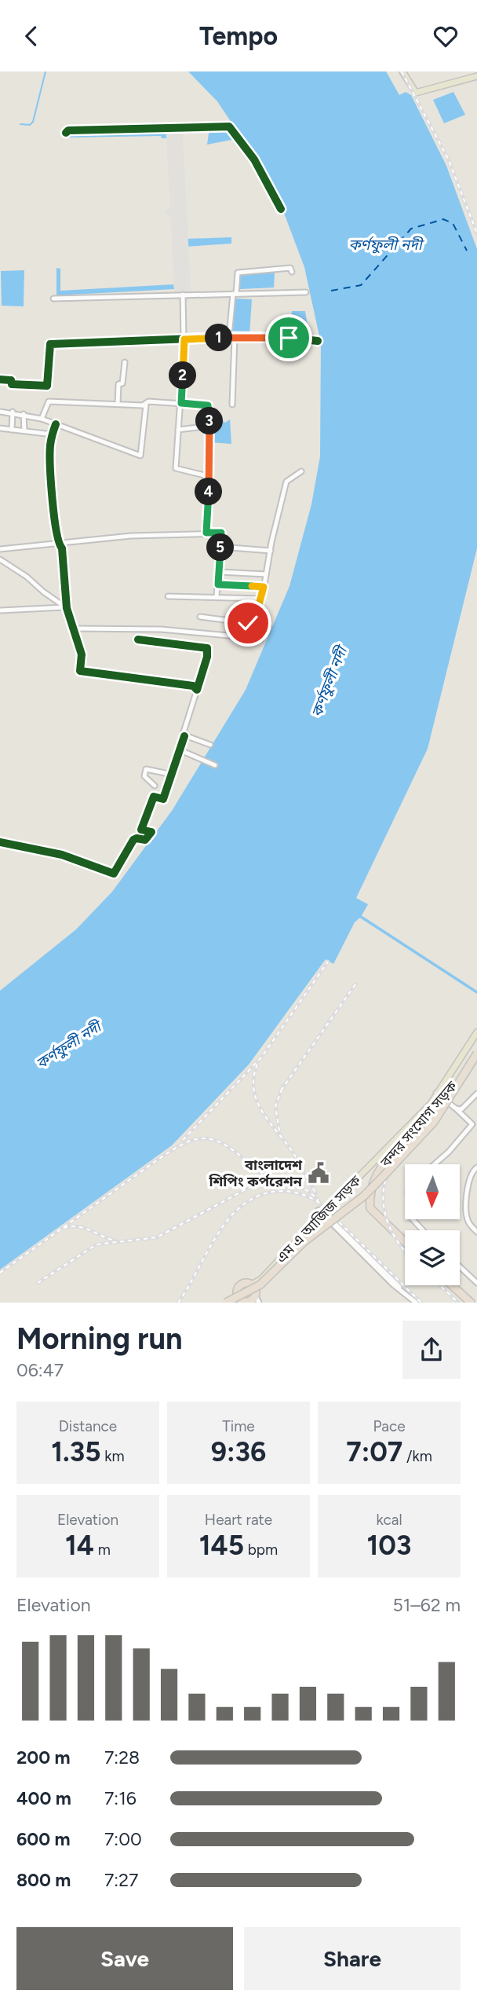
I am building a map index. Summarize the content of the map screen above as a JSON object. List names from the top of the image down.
{
  "streets": {
    "highway": ["বন্দর সংযোগ সড়ক"],
    "main road": ["এম এ আজিজ সড়ক"]
  },
  "water": ["কর্ণফুলী নদী"],
  "places": {
    "public building": ["বাংলাদেশ শিপিং কর্পরেশন"]
  },
  "north": "bottom",
  "page": {
    "header": "Tempo",
    "pins": [
      "1",
      "2",
      "3",
      "4",
      "5"
    ],
    "heading": ["Morning run", "06:47"],
    "stats": [
      ["Distance", "1.35 km"],
      ["Time", "9:36"],
      ["Pace", "7:07 /km"],
      ["Elevation", "14 m"],
      ["Heart rate", "145 bpm"],
      ["kcal", "103"]
    ],
    "chart": ["Elevation", "51–62 m"],
    "list": [
      {
        "name": "200 m",
        "note": "7:28"
      },
      {
        "name": "400 m",
        "note": "7:16"
      },
      {
        "name": "600 m",
        "note": "7:00"
      },
      {
        "name": "800 m",
        "note": "7:27"
      }
    ],
    "buttons": ["Save", "Share"]
  }
}
